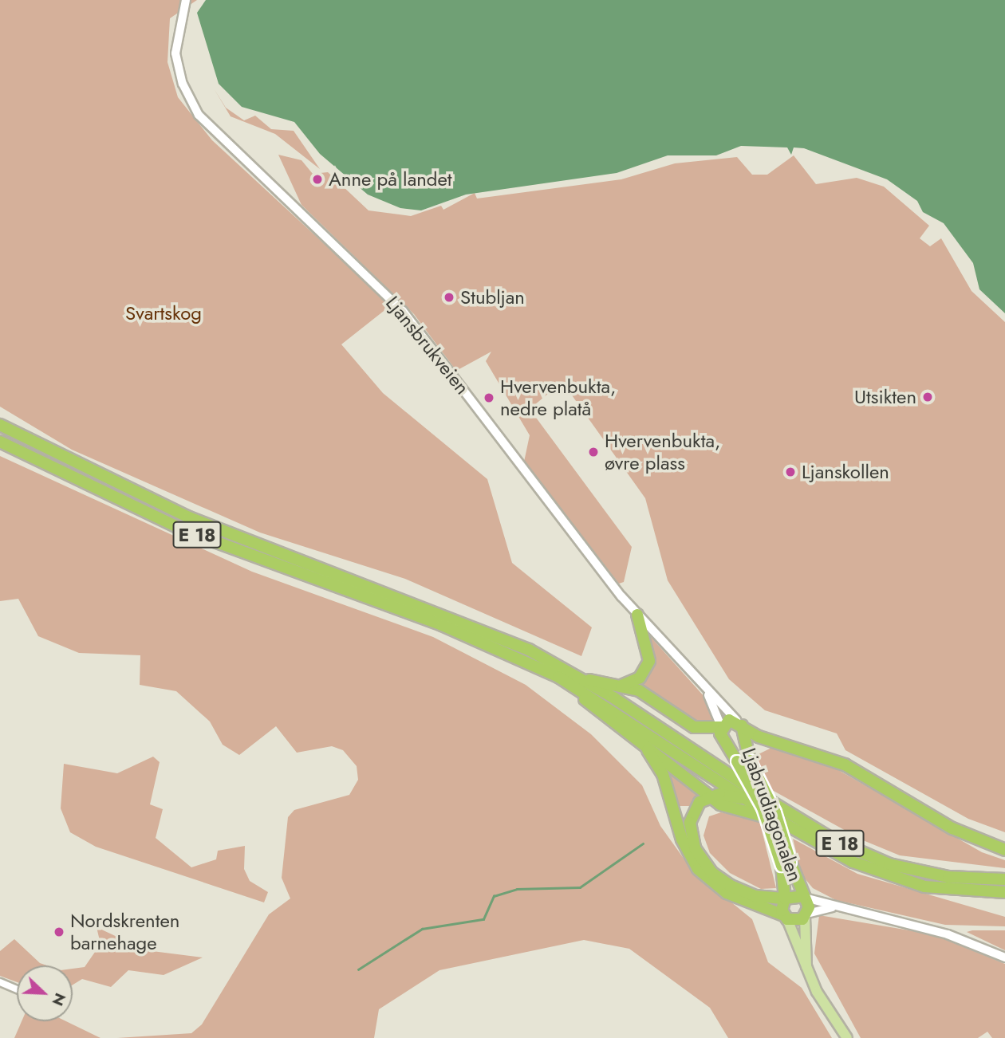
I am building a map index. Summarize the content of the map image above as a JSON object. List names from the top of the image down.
{
  "streets": {
    "highway": ["E 18", "Ljabrudiagonalen"],
    "main road": ["Ljansbrukveien"]
  },
  "crossings": [
    ["Ljansbrukveien", "E 18"],
    ["Ljansbrukveien", "Ljabrudiagonalen"],
    ["E 18", "Ljabrudiagonalen"]
  ],
  "parks": ["Svartskog"],
  "places": [
    "Anne på landet",
    "Stubljan",
    "Utsikten",
    "Hvervenbukta, nedre platå",
    "Hvervenbukta, øvre plass",
    "Ljanskollen",
    "Nordskrenten barnehage"
  ],
  "north": "bottom right"
}
